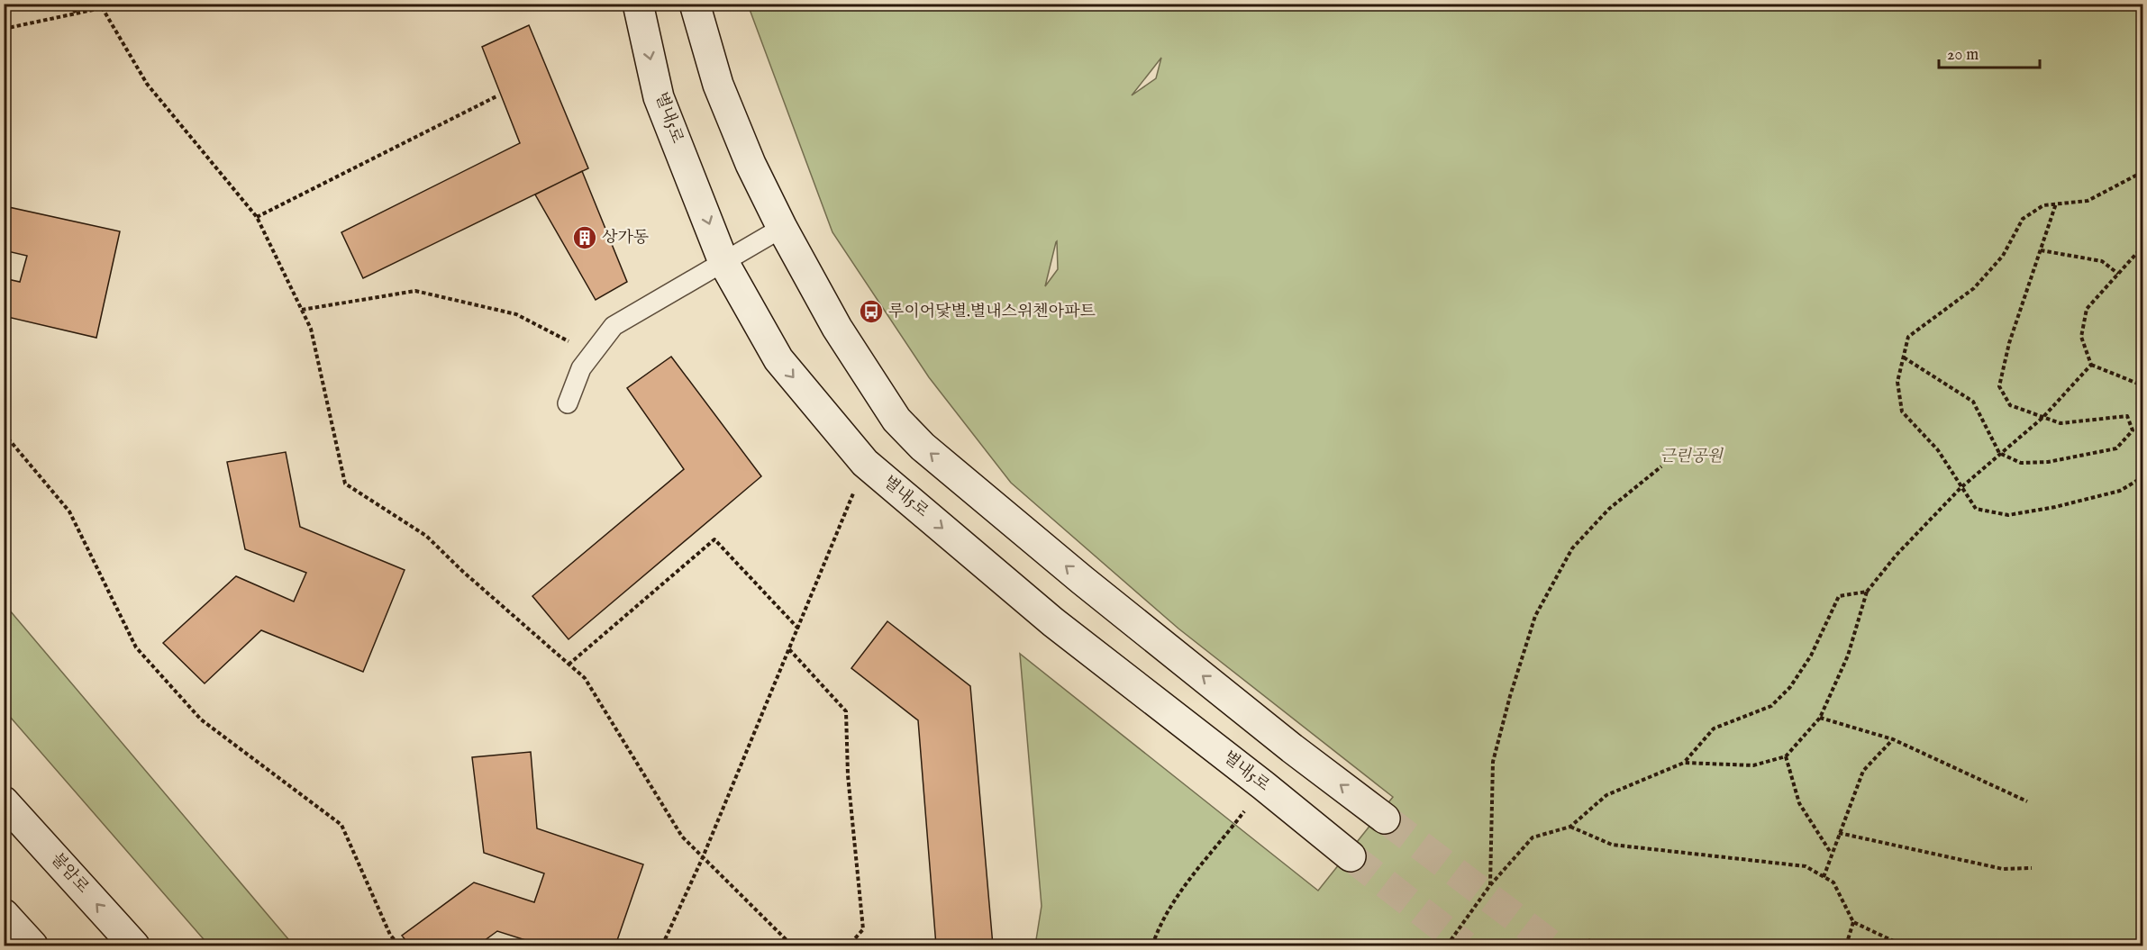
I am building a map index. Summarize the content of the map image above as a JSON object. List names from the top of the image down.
{
  "streets": {
    "street": ["별내5로", "불암로"]
  },
  "one_way": ["불암로"],
  "parks": ["근린공원"],
  "places": {
    "building": ["상가동"],
    "bus stop": ["루이어닻별.별내스위첸아파트"]
  },
  "scale_bar": "20 m"
}
